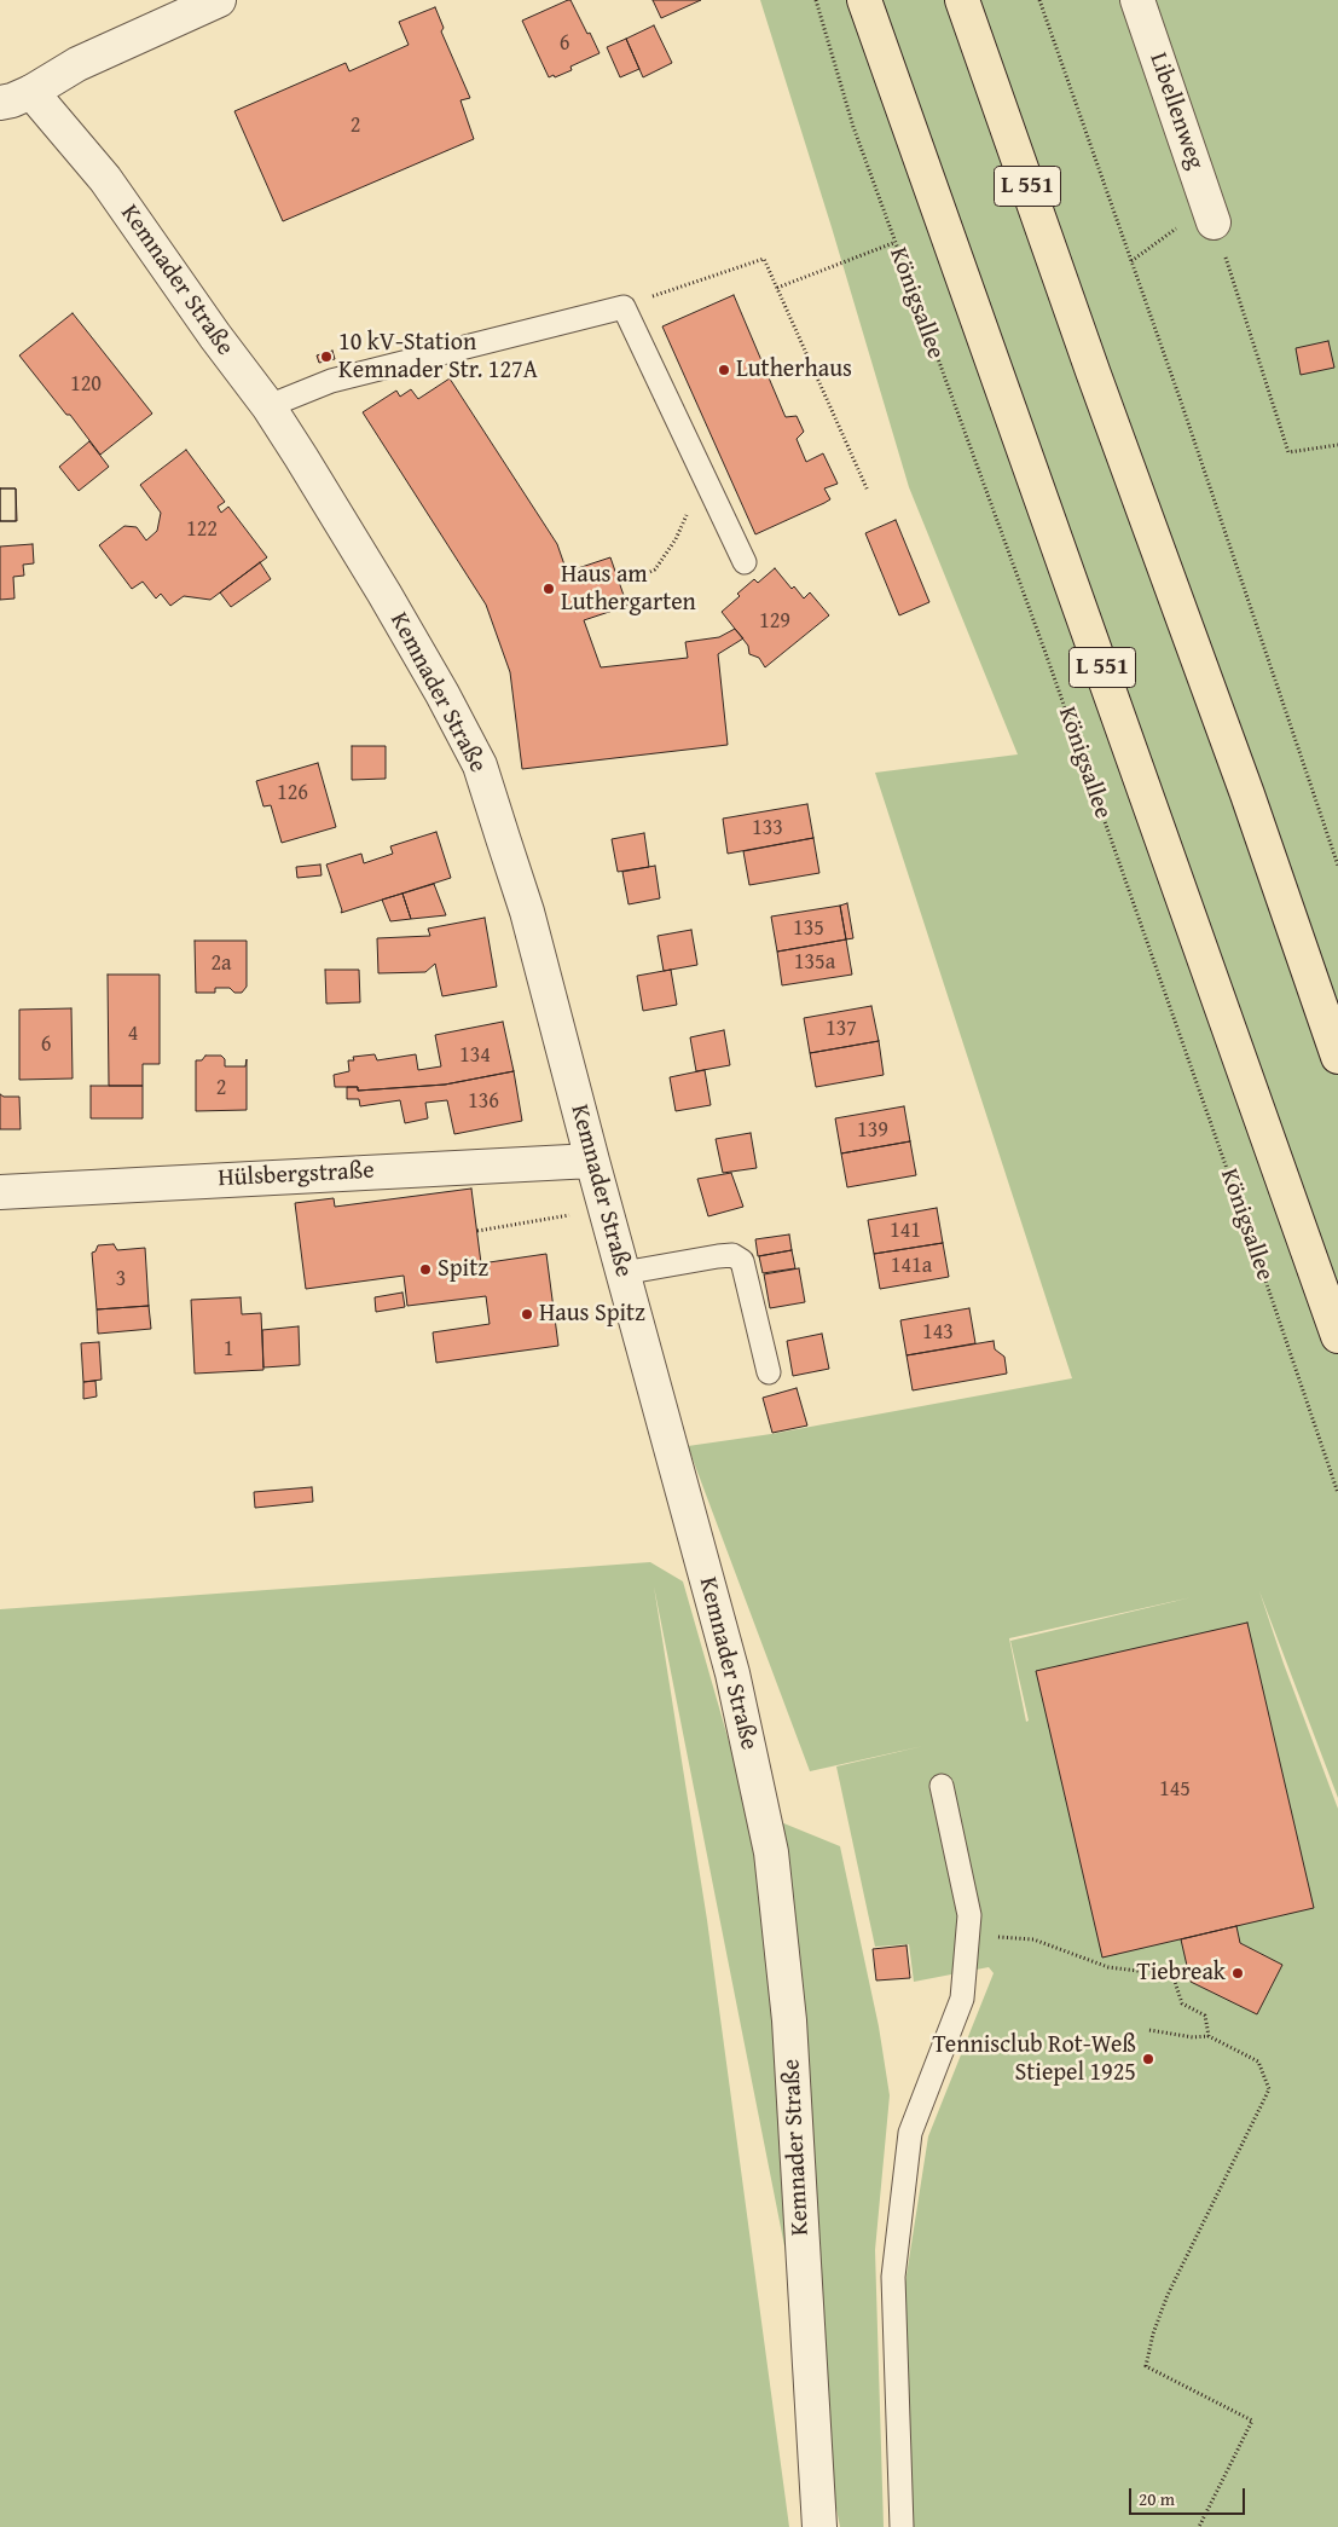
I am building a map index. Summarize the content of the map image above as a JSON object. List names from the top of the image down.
{
  "streets": {
    "main road": ["L 551", "Königsallee"],
    "street": ["Libellenweg", "Kemnader Straße", "Hülsbergstraße"]
  },
  "crossings": [
    ["Kemnader Straße", "Hülsbergstraße"]
  ],
  "places": [
    "10 kV-Station Kemnader Str. 127A",
    "Lutherhaus",
    "Haus am Luthergarten",
    "Spitz",
    "Haus Spitz",
    "Tiebreak",
    "Tennisclub Rot-Weß Stiepel 1925"
  ],
  "house_numbers": [
    "6",
    "2",
    "120",
    "122",
    "129",
    "126",
    "133",
    "135",
    "135a",
    "2a",
    "137",
    "4",
    "6",
    "134",
    "2",
    "136",
    "139",
    "141",
    "141a",
    "3",
    "143",
    "1",
    "145"
  ],
  "scale_bar": "20 m"
}
